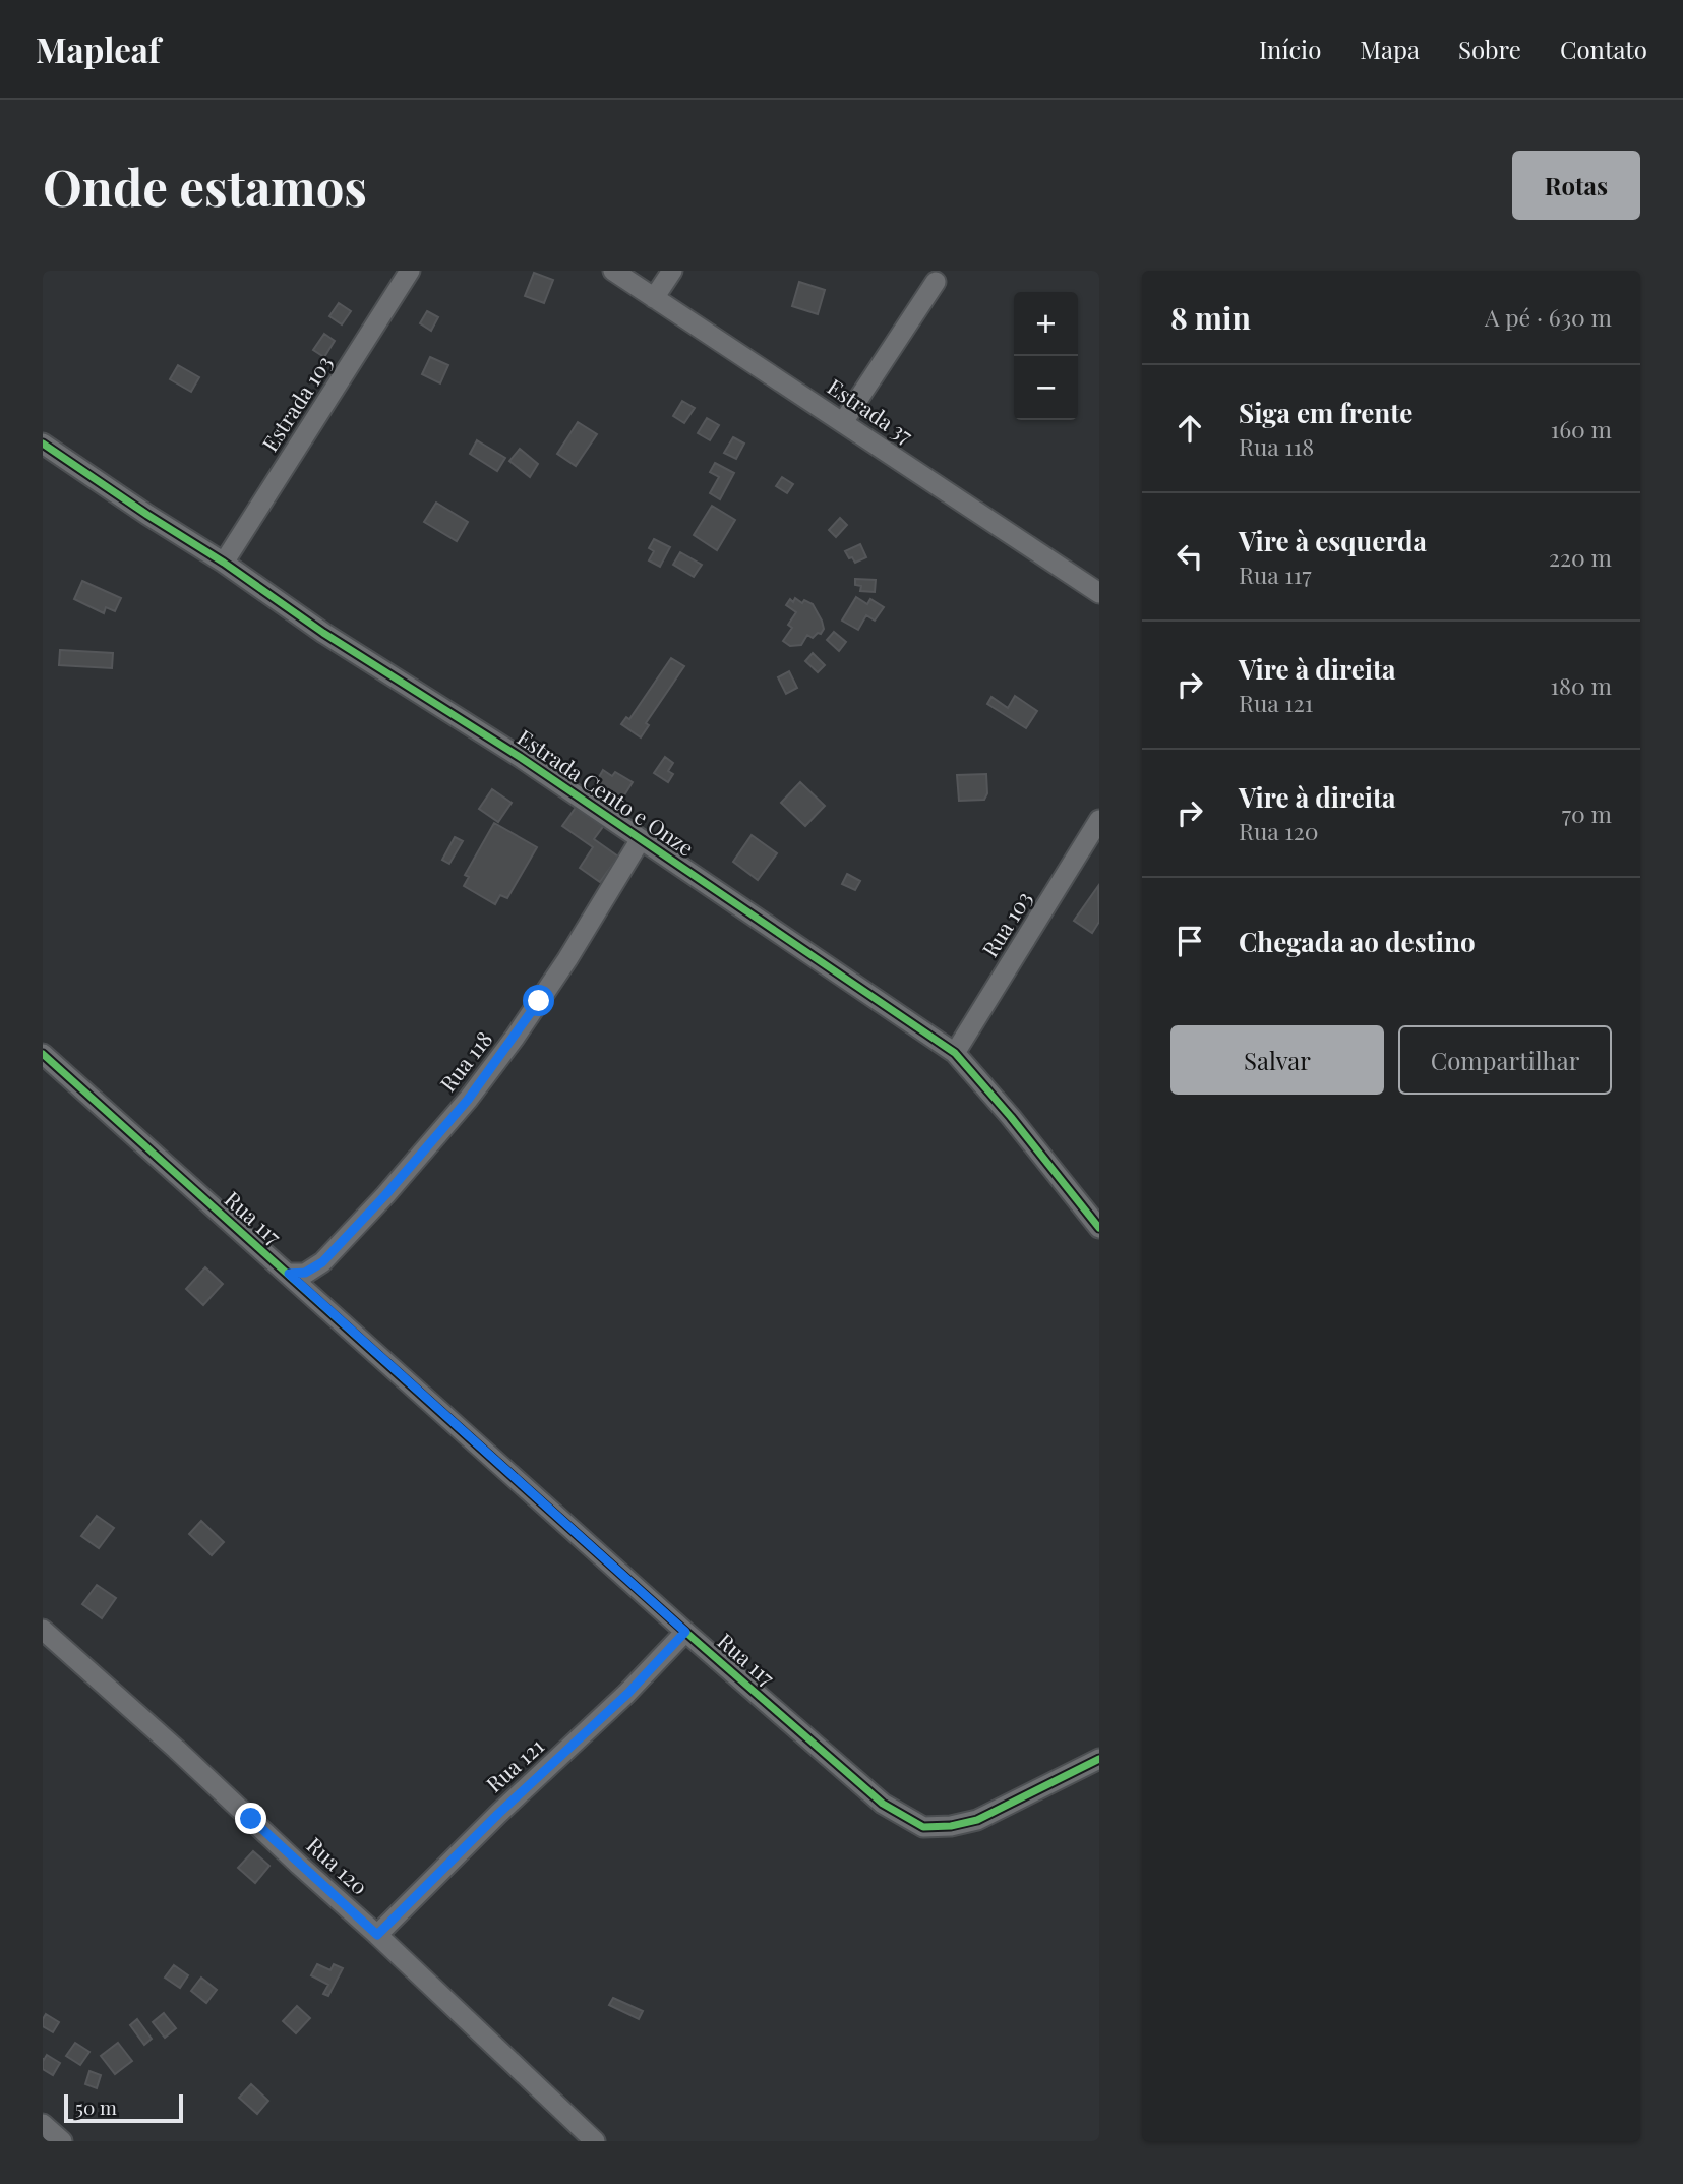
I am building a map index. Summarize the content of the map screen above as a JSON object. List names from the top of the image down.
{
  "streets": {
    "street": [
      "Estrada 103",
      "Estrada 37",
      "Estrada Cento e Onze",
      "Rua 103",
      "Rua 118",
      "Rua 117",
      "Rua 121",
      "Rua 120"
    ]
  },
  "crossings": [
    ["Estrada 103", "Estrada Cento e Onze"],
    ["Estrada Cento e Onze", "Rua 103"],
    ["Estrada Cento e Onze", "Rua 118"],
    ["Rua 118", "Rua 117"],
    ["Rua 117", "Rua 121"],
    ["Rua 121", "Rua 120"]
  ],
  "scale_bar": "50 m",
  "page": {
    "header": "Mapleaf",
    "nav": [
      "Início",
      "Mapa",
      "Sobre",
      "Contato"
    ],
    "buttons": [
      "Rotas",
      ["Salvar", "Compartilhar"]
    ],
    "title": "Onde estamos",
    "heading": ["8 min", "A pé · 630 m"],
    "map_buttons": ["+", "−"],
    "list": [
      ["Siga em frente", "Rua 118", "160 m"],
      ["Vire à esquerda", "Rua 117", "220 m"],
      ["Vire à direita", "Rua 121", "180 m"],
      ["Vire à direita", "Rua 120", "70 m"],
      "Chegada ao destino"
    ],
    "scale": "50 m"
  }
}
